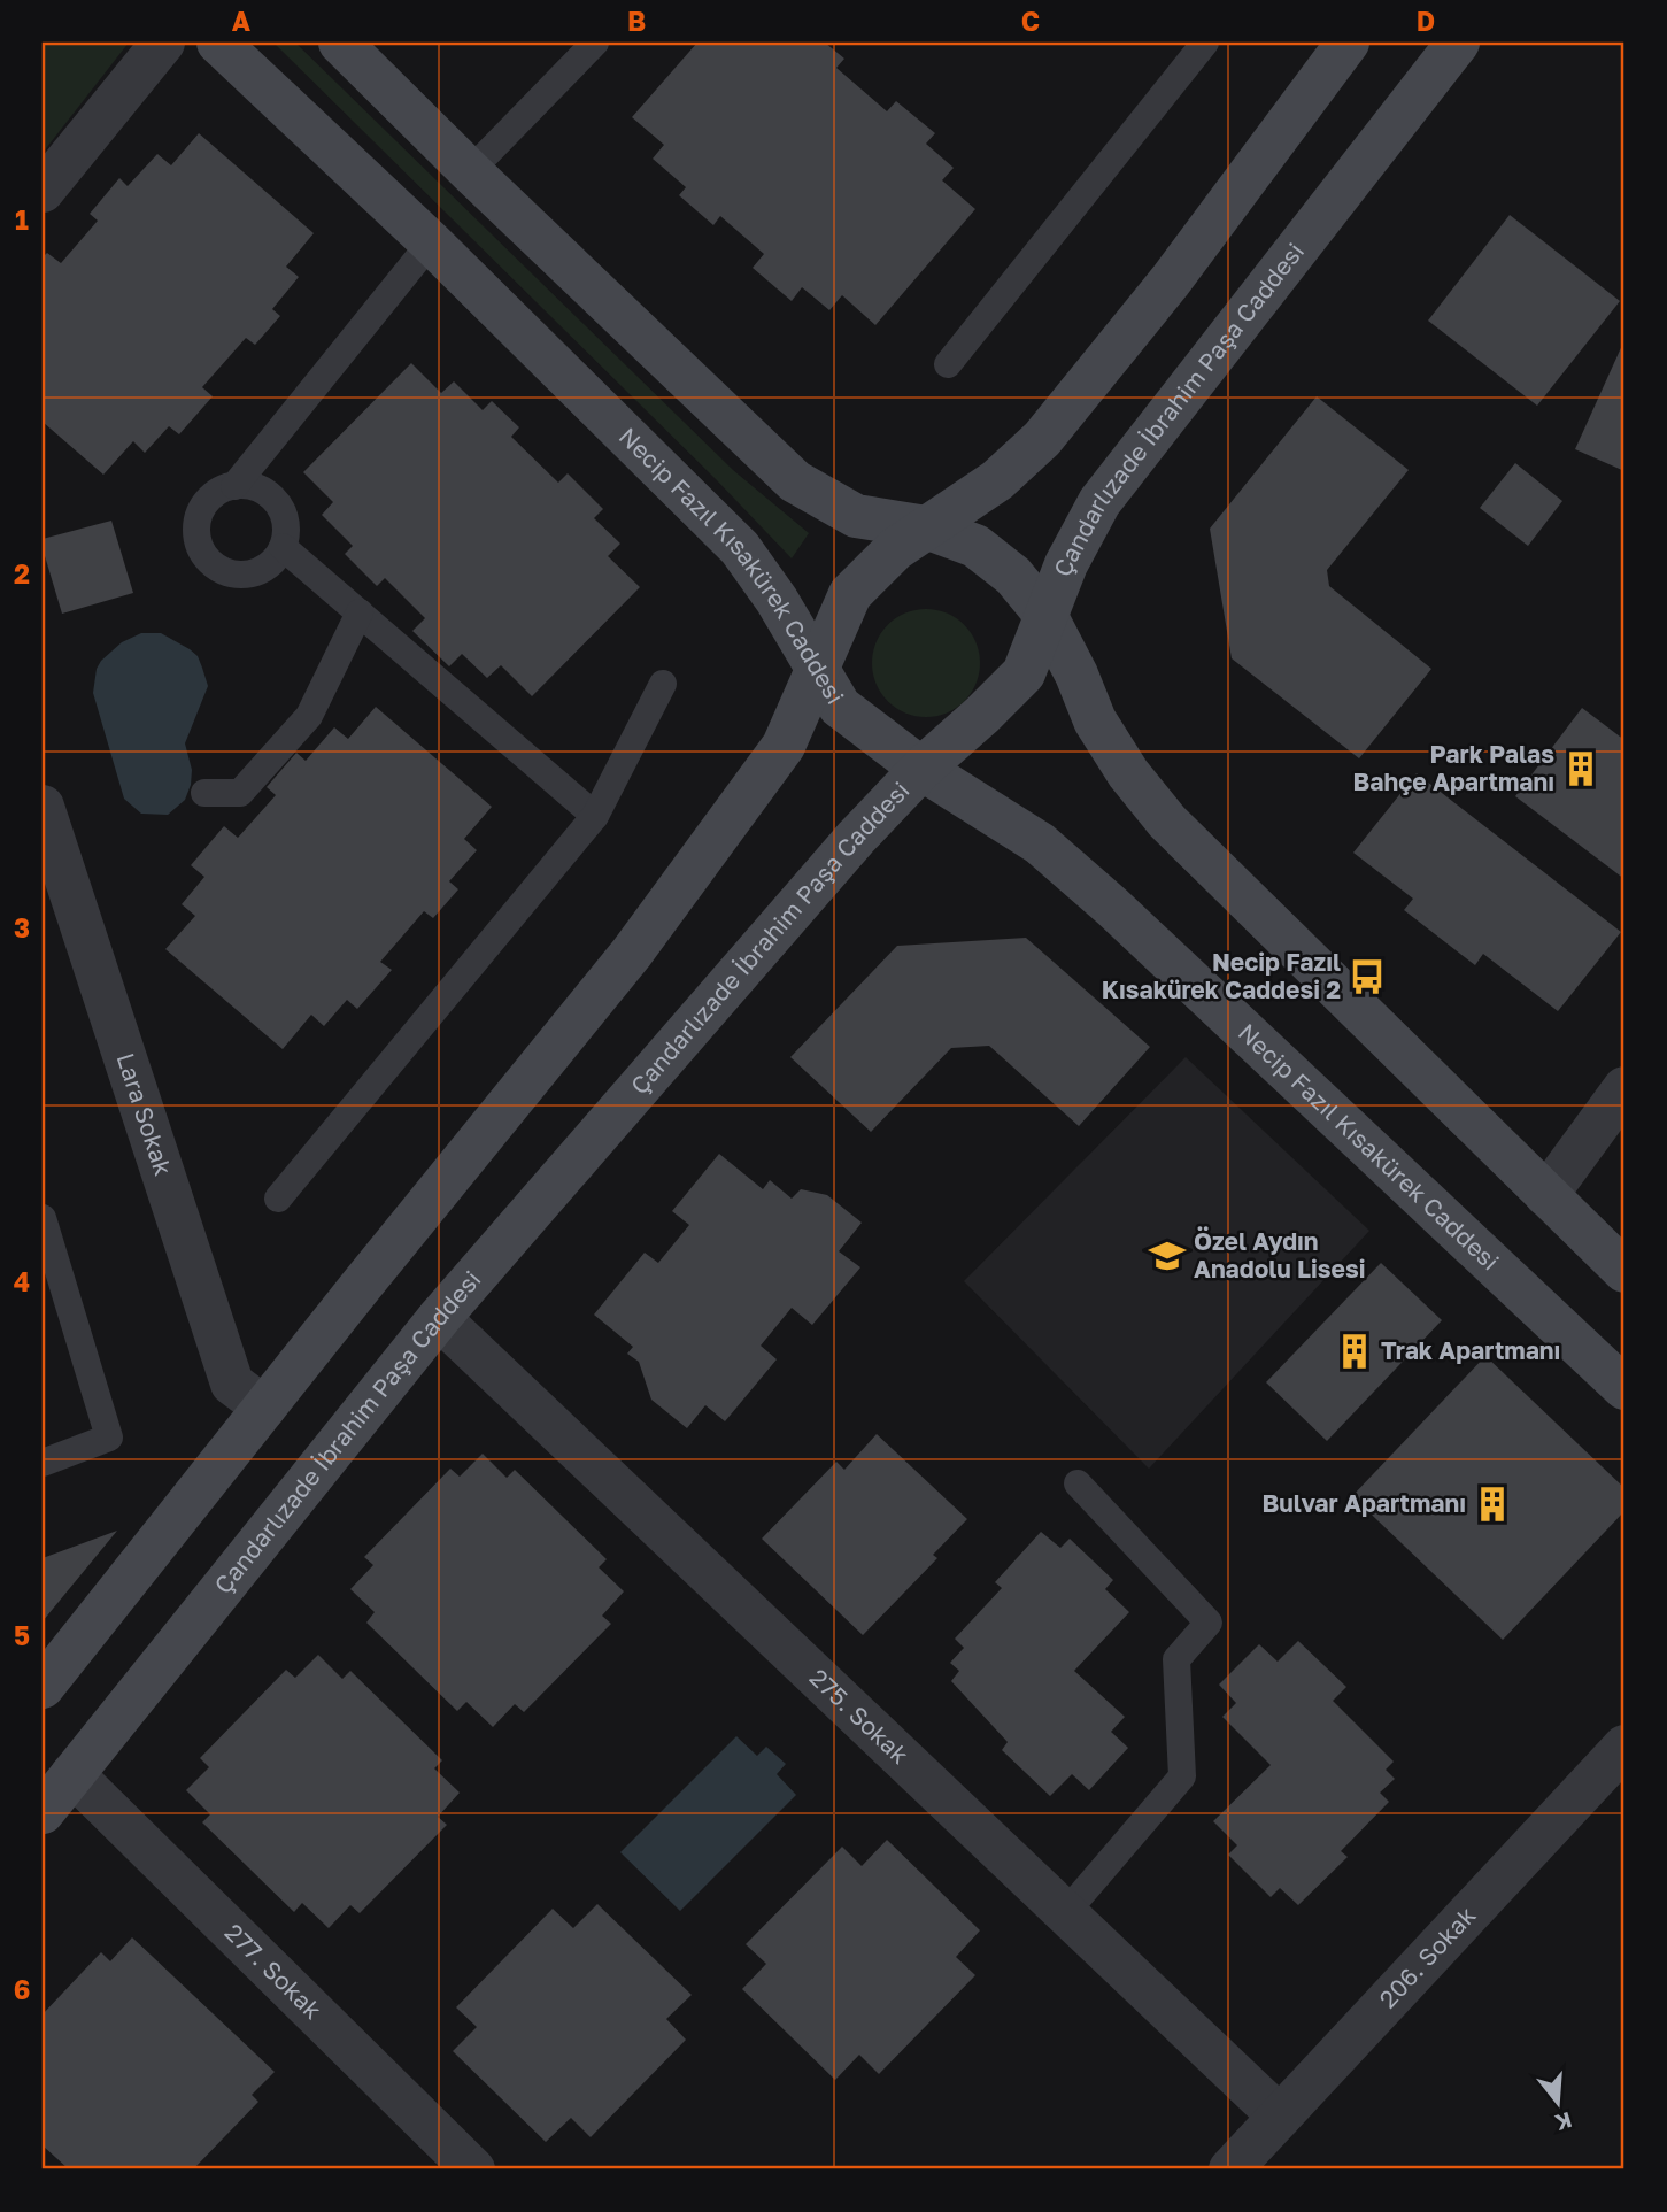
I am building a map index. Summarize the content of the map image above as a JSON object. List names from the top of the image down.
{
  "streets": {
    "main road": ["Çandarlızade İbrahim Paşa Caddesi", "Necip Fazıl Kısakürek Caddesi"],
    "street": [
      "Lara Sokak",
      "275. Sokak",
      "206. Sokak",
      "277. Sokak"
    ]
  },
  "crossings": [
    ["Çandarlızade İbrahim Paşa Caddesi", "Necip Fazıl Kısakürek Caddesi"],
    ["Çandarlızade İbrahim Paşa Caddesi", "275. Sokak"],
    ["Çandarlızade İbrahim Paşa Caddesi", "277. Sokak"],
    ["275. Sokak", "206. Sokak"]
  ],
  "places": {
    "building": ["Park Palas Bahçe Apartmanı", "Trak Apartmanı", "Bulvar Apartmanı"],
    "bus stop": ["Necip Fazıl Kısakürek Caddesi 2"],
    "school or university": ["Özel Aydın Anadolu Lisesi"]
  },
  "north": "bottom",
  "grid": {
    "columns": [
      "A",
      "B",
      "C",
      "D"
    ],
    "rows": [
      "1",
      "2",
      "3",
      "4",
      "5",
      "6"
    ]
  }
}
